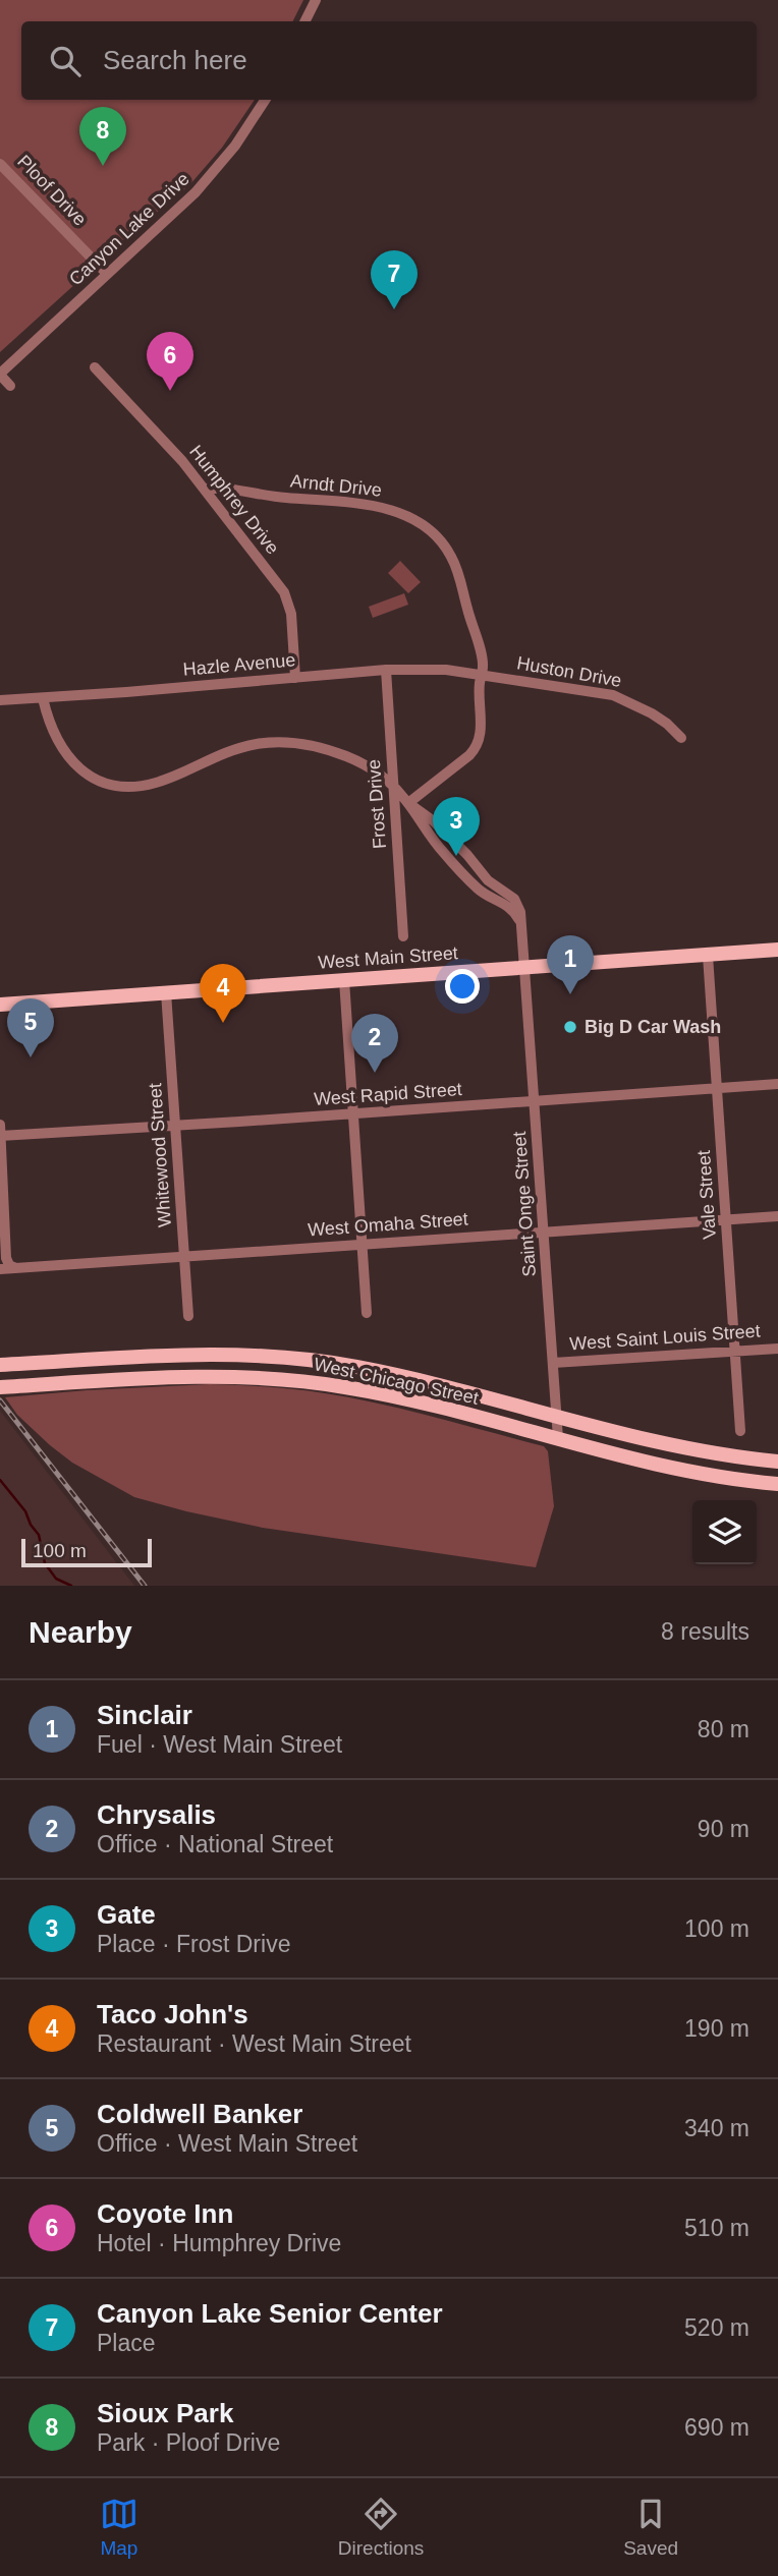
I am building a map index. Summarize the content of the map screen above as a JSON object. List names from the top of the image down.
{
  "streets": {
    "main road": ["West Main Street", "West Chicago Street"],
    "street": [
      "Ploof Drive",
      "Canyon Lake Drive",
      "Arndt Drive",
      "Humphrey Drive",
      "Hazle Avenue",
      "Huston Drive",
      "Frost Drive",
      "West Rapid Street",
      "Whitewood Street",
      "Vale Street",
      "Saint Onge Street",
      "West Omaha Street",
      "West Saint Louis Street"
    ]
  },
  "crossings": [
    ["Ploof Drive", "Canyon Lake Drive"],
    ["Arndt Drive", "Humphrey Drive"],
    ["Arndt Drive", "Hazle Avenue"],
    ["Arndt Drive", "Huston Drive"],
    ["Arndt Drive", "Saint Onge Street"],
    ["Humphrey Drive", "Hazle Avenue"],
    ["Hazle Avenue", "Huston Drive"],
    ["Hazle Avenue", "Frost Drive"],
    ["West Main Street", "Whitewood Street"],
    ["West Main Street", "Vale Street"],
    ["West Main Street", "Saint Onge Street"],
    ["West Rapid Street", "Whitewood Street"],
    ["West Rapid Street", "Vale Street"],
    ["West Rapid Street", "Saint Onge Street"],
    ["Whitewood Street", "West Omaha Street"],
    ["Vale Street", "West Omaha Street"],
    ["Vale Street", "West Saint Louis Street"],
    ["Saint Onge Street", "West Omaha Street"],
    ["Saint Onge Street", "West Saint Louis Street"],
    ["Saint Onge Street", "West Chicago Street"]
  ],
  "places": ["Big D Car Wash"],
  "scale_bar": "100 m",
  "page": {
    "search": "Search here",
    "pins": [
      "8",
      "7",
      "6",
      "3",
      "1",
      "4",
      "5",
      "2"
    ],
    "scale": "100 m",
    "heading": ["Nearby", "8 results"],
    "list": [
      {
        "mark": "1",
        "name": "Sinclair",
        "note": "Fuel · West Main Street",
        "value": "80 m"
      },
      {
        "mark": "2",
        "name": "Chrysalis",
        "note": "Office · National Street",
        "value": "90 m"
      },
      {
        "mark": "3",
        "name": "Gate",
        "note": "Place · Frost Drive",
        "value": "100 m"
      },
      {
        "mark": "4",
        "name": "Taco John's",
        "note": "Restaurant · West Main Street",
        "value": "190 m"
      },
      {
        "mark": "5",
        "name": "Coldwell Banker",
        "note": "Office · West Main Street",
        "value": "340 m"
      },
      {
        "mark": "6",
        "name": "Coyote Inn",
        "note": "Hotel · Humphrey Drive",
        "value": "510 m"
      },
      {
        "mark": "7",
        "name": "Canyon Lake Senior Center",
        "note": "Place",
        "value": "520 m"
      },
      {
        "mark": "8",
        "name": "Sioux Park",
        "note": "Park · Ploof Drive",
        "value": "690 m"
      }
    ],
    "nav": ["Map", "Directions", "Saved"]
  }
}
